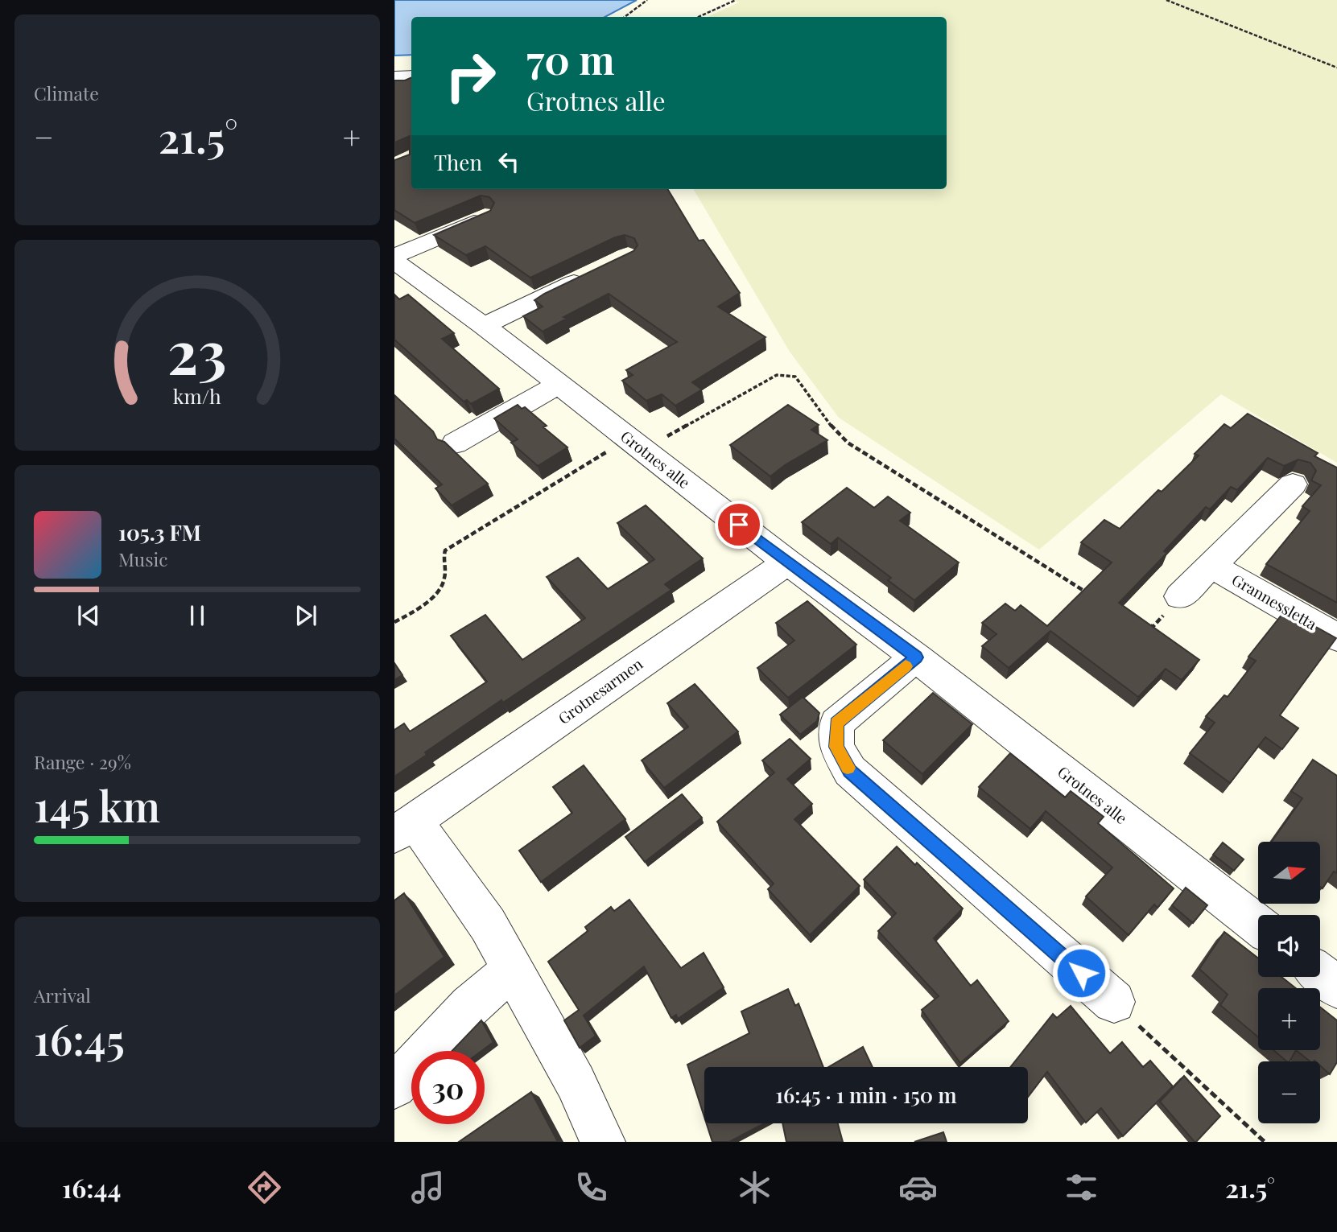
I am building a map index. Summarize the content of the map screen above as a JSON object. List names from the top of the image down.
{
  "streets": {
    "street": ["Grotnes alle", "Grannessletta", "Grotnesarmen"]
  },
  "crossings": [
    ["Grotnes alle", "Grotnesarmen"]
  ],
  "north": "right",
  "page": {
    "tile": [
      "Climate",
      ["Range · 29%", "145 km"],
      ["Arrival", "16:45"]
    ],
    "turn": ["70 m", "Grotnes alle"],
    "heat": ["−", "21.5°", "+"],
    "then": "Then",
    "song": ["105.3 FM", "Music"],
    "map_buttons": ["+", "−"],
    "limit": "30",
    "trip": "16:45 · 1 min · 150 m",
    "tabs": ["16:44", "21.5°"],
    "gauge": ["23", "km/h"]
  }
}
